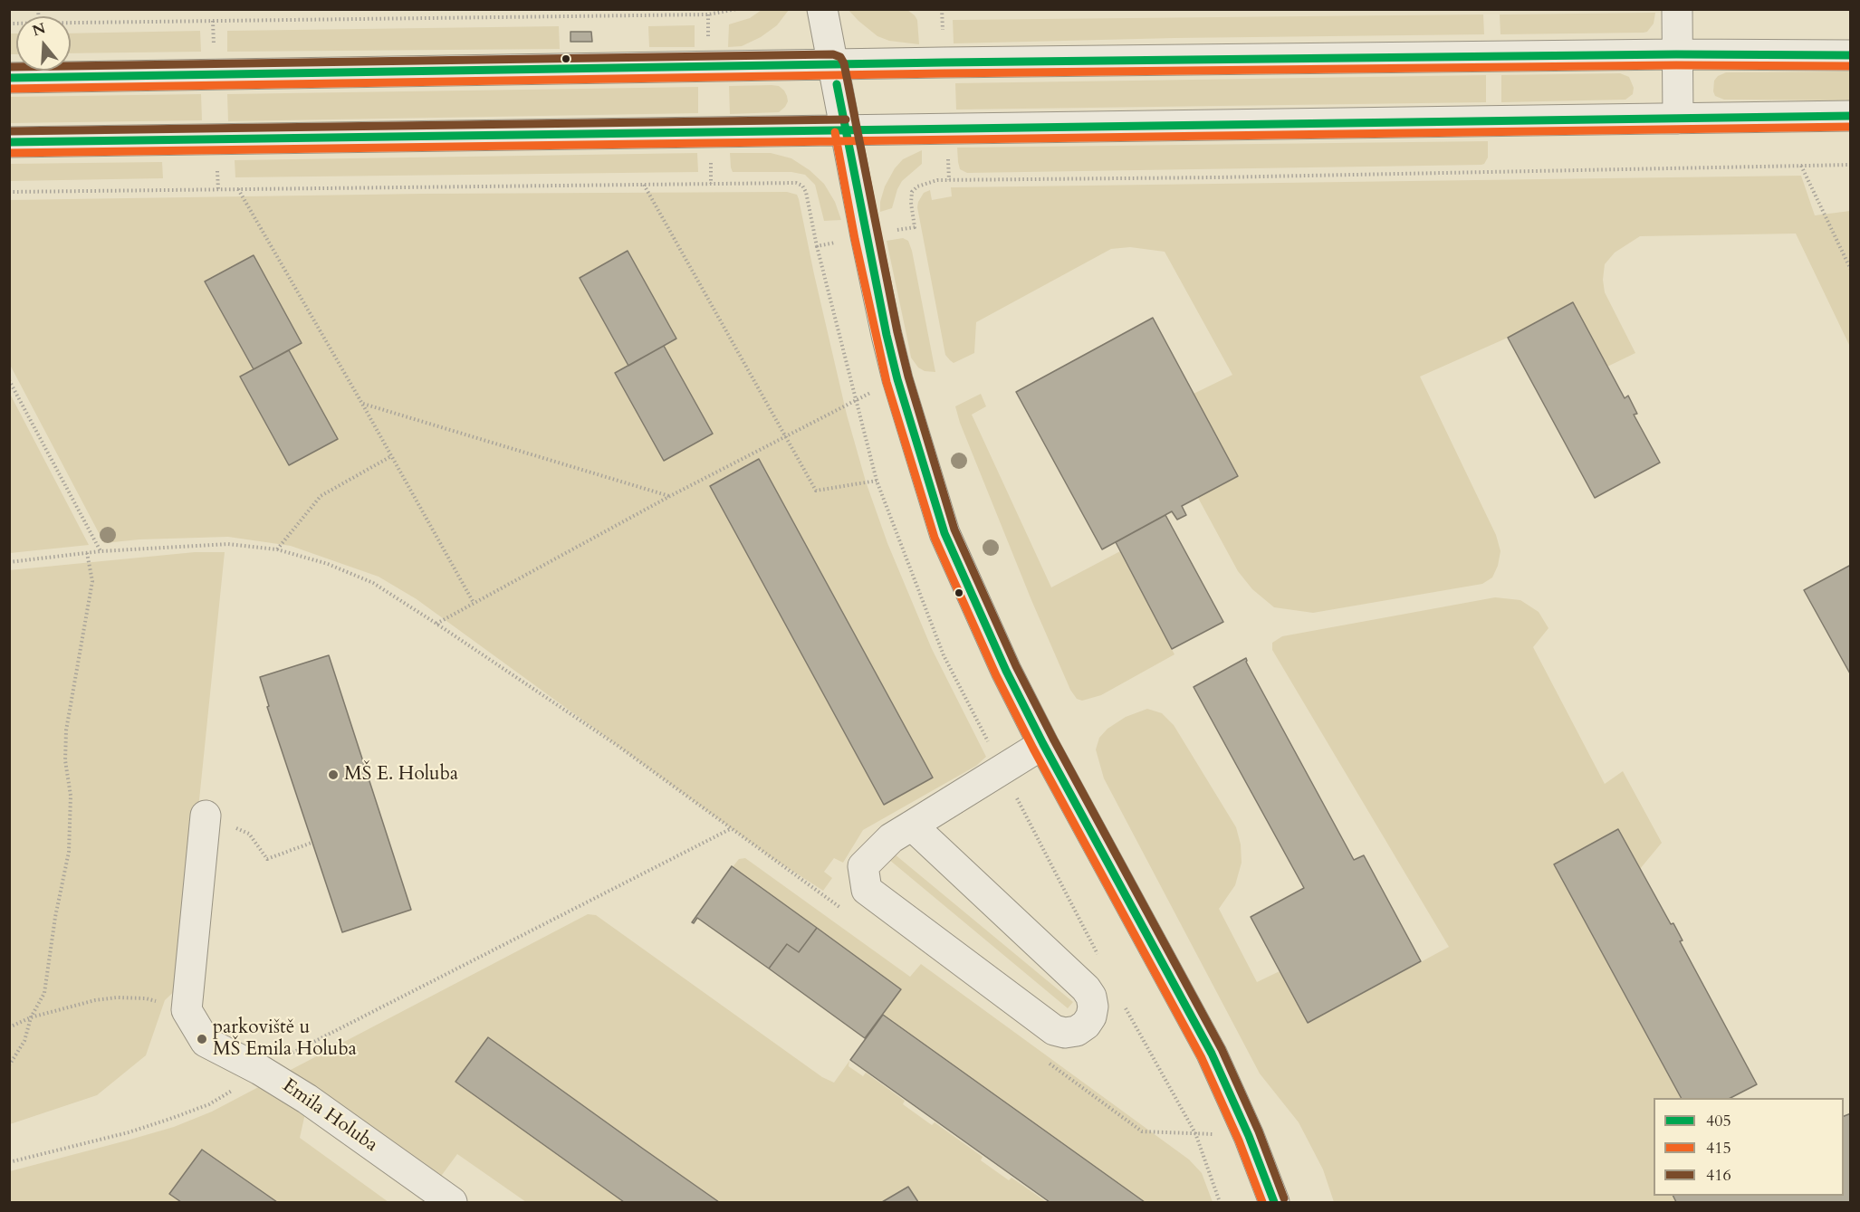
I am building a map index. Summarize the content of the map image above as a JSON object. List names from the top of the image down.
{
  "streets": {
    "street": ["Emila Holuba"]
  },
  "places": ["MŠ E. Holuba", "parkoviště u MŠ Emila Holuba"],
  "lines": ["transit line 405", "transit line 416", "transit line 415"],
  "legend": ["405", "415", "416"],
  "north": "top"
}
